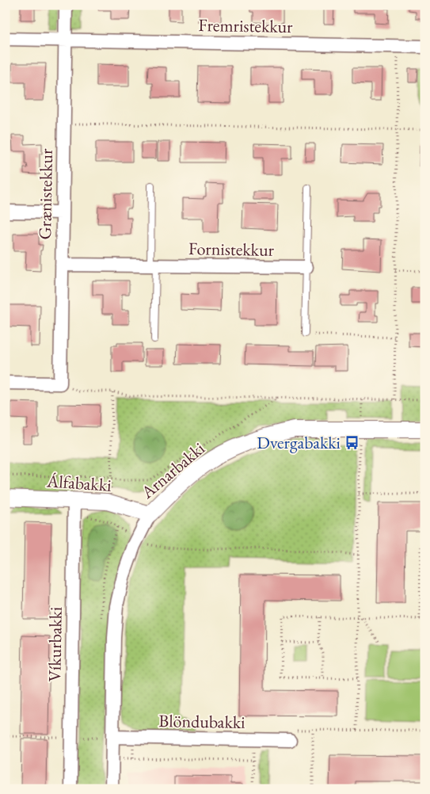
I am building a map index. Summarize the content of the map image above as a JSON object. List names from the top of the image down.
{
  "streets": {
    "street": [
      "Fremristekkur",
      "Grænistekkur",
      "Fornistekkur",
      "Arnarbakki",
      "Álfabakki",
      "Víkurbakki",
      "Blöndubakki"
    ]
  },
  "crossings": [
    ["Fremristekkur", "Grænistekkur"],
    ["Grænistekkur", "Fornistekkur"],
    ["Arnarbakki", "Álfabakki"],
    ["Arnarbakki", "Blöndubakki"],
    ["Álfabakki", "Víkurbakki"]
  ],
  "places": {
    "bus stop": ["Dvergabakki"]
  }
}
